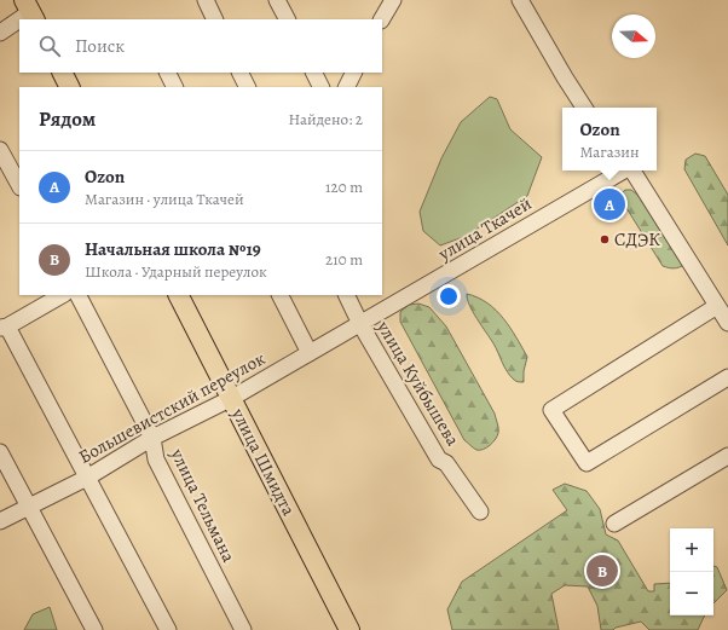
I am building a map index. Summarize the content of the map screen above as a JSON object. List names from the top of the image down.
{
  "streets": {
    "main road": ["улица Шмидта"],
    "street": [
      "улица Ткачей",
      "улица Куйбышева",
      "Большевистский переулок",
      "улица Тельмана"
    ]
  },
  "crossings": [
    ["улица Ткачей", "улица Куйбышева"],
    ["улица Ткачей", "Большевистский переулок"],
    ["улица Куйбышева", "Большевистский переулок"],
    ["Большевистский переулок", "улица Шмидта"],
    ["Большевистский переулок", "улица Тельмана"]
  ],
  "places": ["СДЭК"],
  "north": "right",
  "page": {
    "search": "Поиск",
    "heading": ["Рядом", "Найдено: 2"],
    "popup": ["Ozon", "Магазин"],
    "list": [
      {
        "mark": "A",
        "name": "Ozon",
        "note": "Магазин · улица Ткачей",
        "value": "120 m"
      },
      {
        "mark": "B",
        "name": "Начальная школа №19",
        "note": "Школа · Ударный переулок",
        "value": "210 m"
      }
    ],
    "pins": ["A", "B"],
    "map_buttons": ["+", "−"]
  }
}
